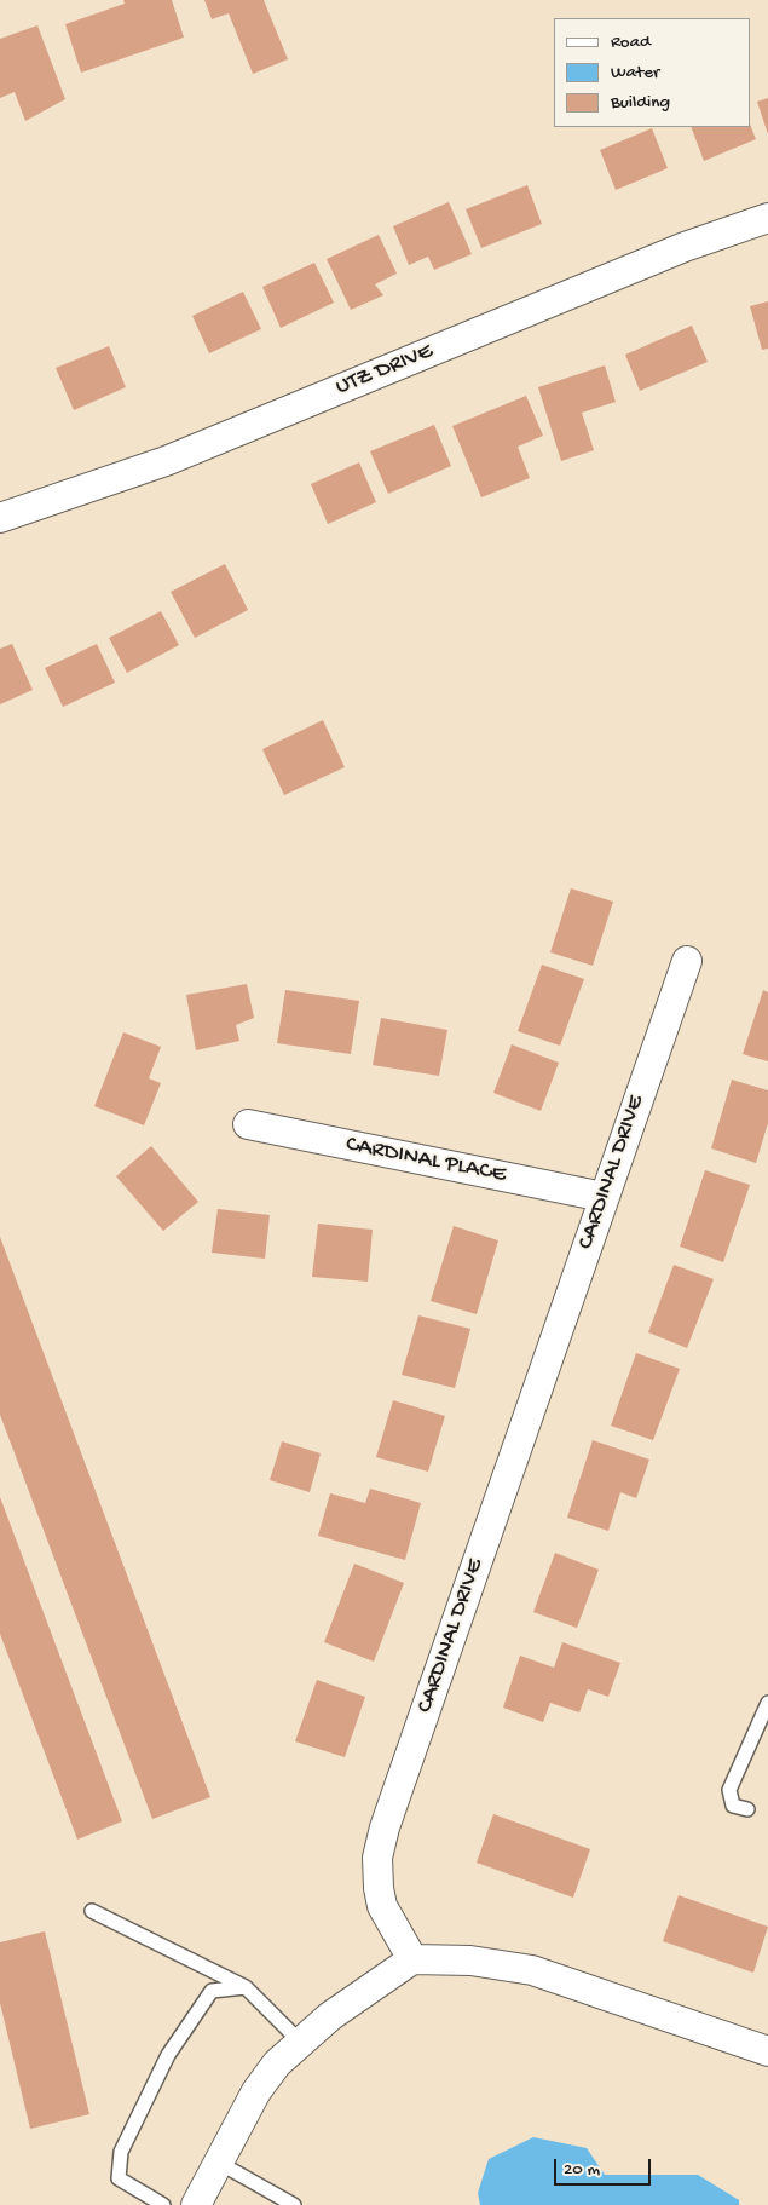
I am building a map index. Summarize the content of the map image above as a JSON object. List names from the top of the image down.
{
  "streets": {
    "street": ["UTZ DRIVE", "CARDINAL PLACE", "CARDINAL DRIVE"]
  },
  "crossings": [
    ["CARDINAL PLACE", "CARDINAL DRIVE"]
  ],
  "legend": ["Road", "Water", "Building"],
  "scale_bar": "20 m"
}
